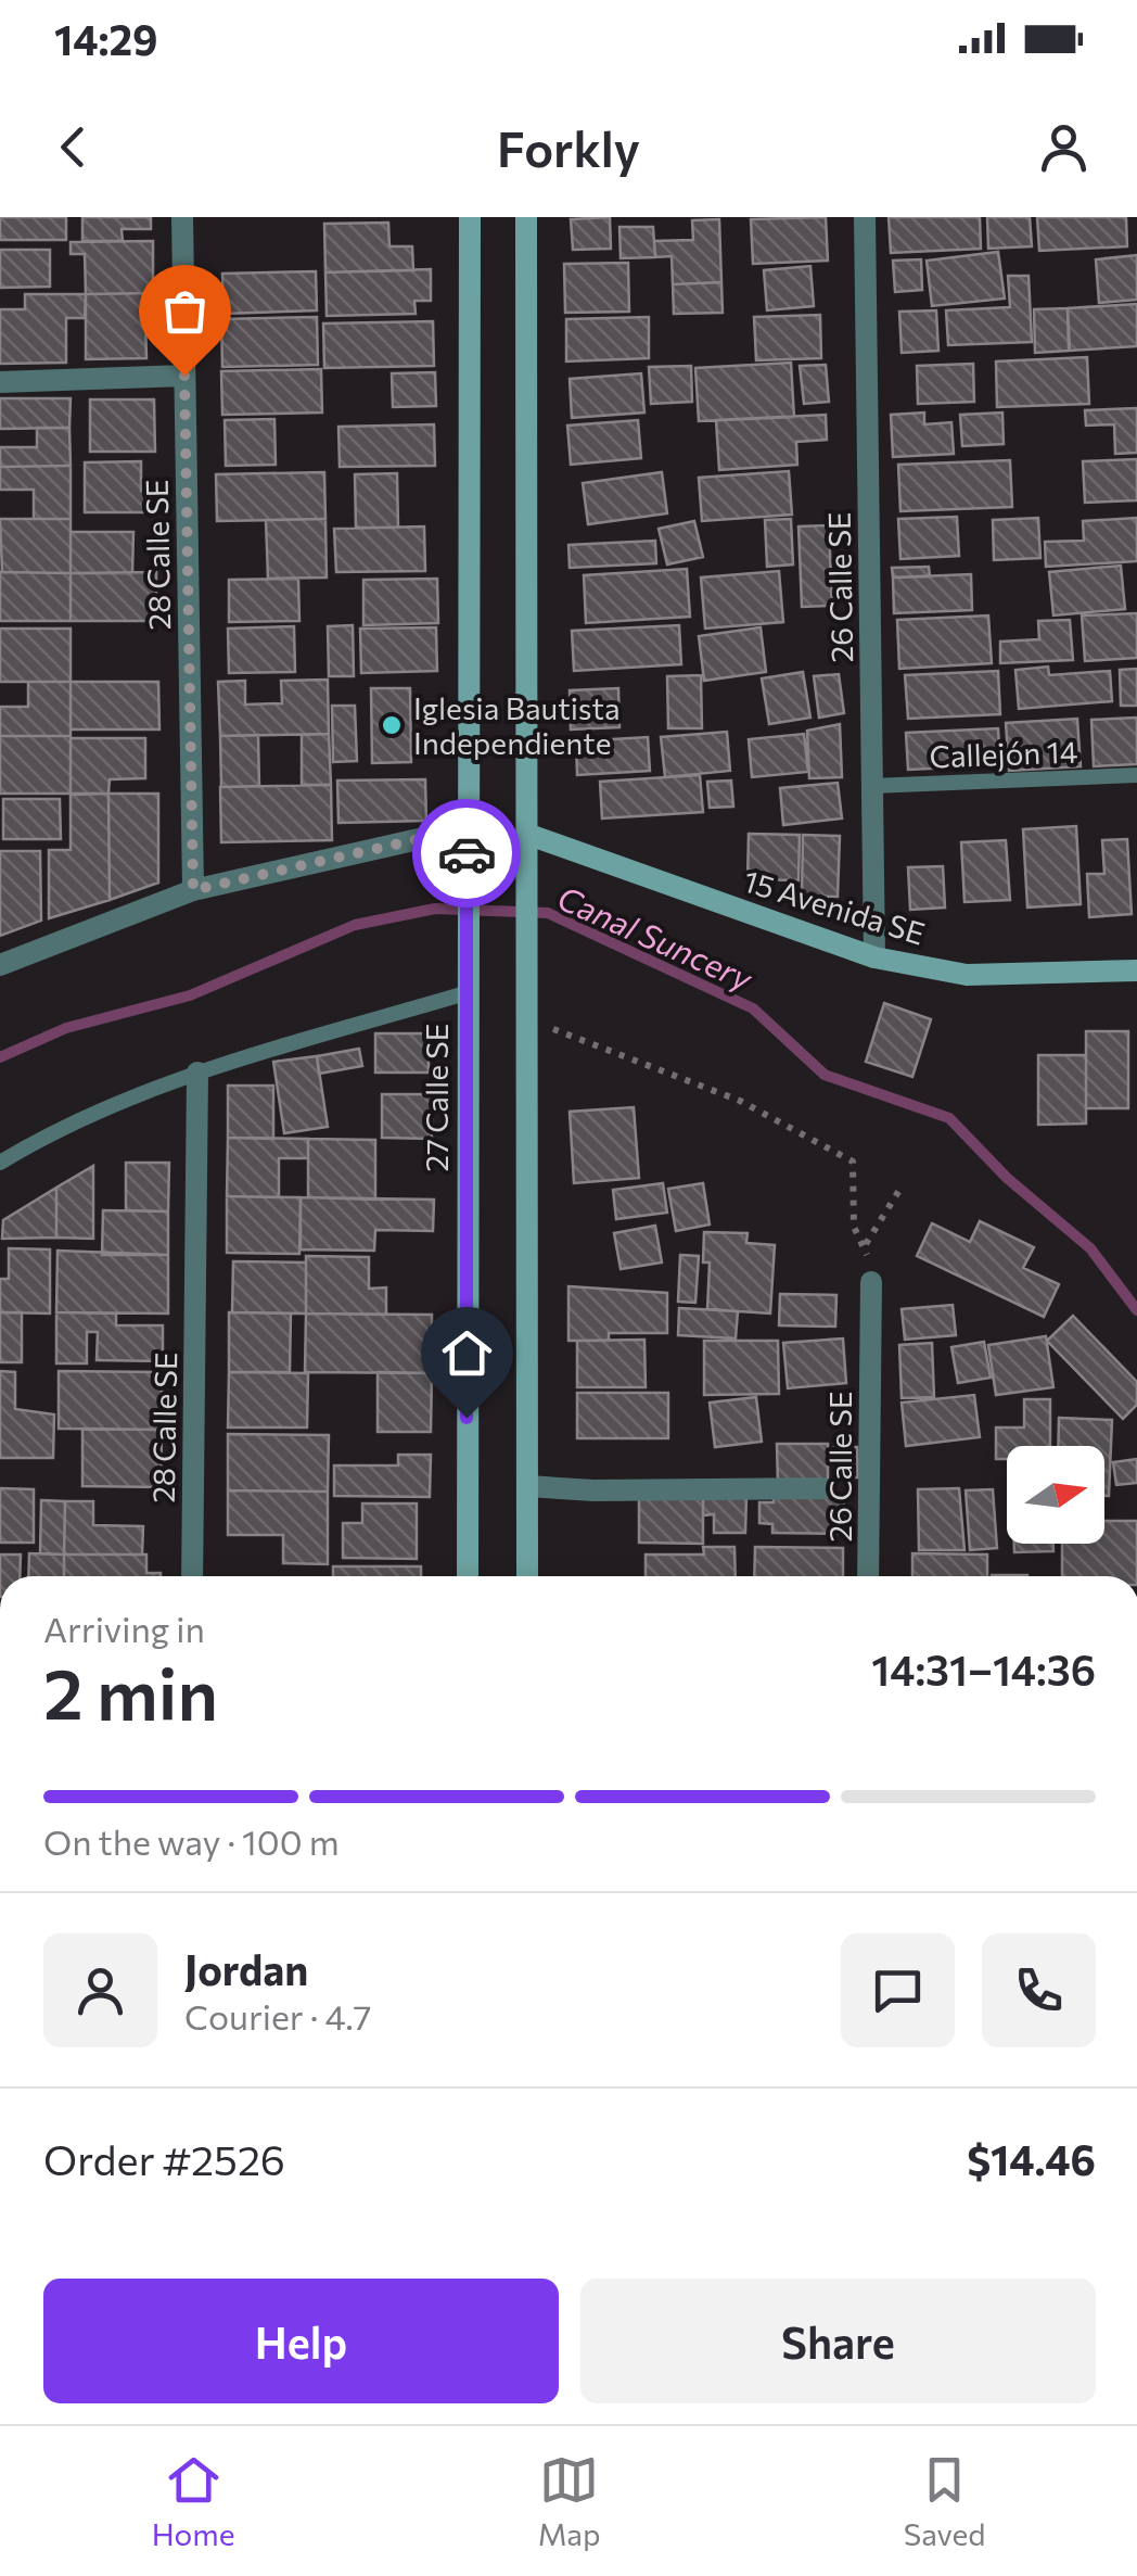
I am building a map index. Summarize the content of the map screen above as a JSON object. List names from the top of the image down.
{
  "streets": {
    "main road": ["15 Avenida SE", "27 Calle SE"],
    "street": ["28 Calle SE", "26 Calle SE"],
    "lane": ["Callejón 14"]
  },
  "crossings": [
    ["26 Calle SE", "Callejón 14"],
    ["26 Calle SE", "15 Avenida SE"]
  ],
  "water": ["Canal Suncery"],
  "places": ["Iglesia Bautista Independiente"],
  "north": "right",
  "page": {
    "status": "14:29",
    "header": "Forkly",
    "heading": ["2 min", "Arriving in", "14:31–14:36"],
    "panel": [
      "Jordan",
      "Courier · 4.7",
      "Order #2526",
      "$14.46"
    ],
    "bar": "On the way · 100 m",
    "buttons": ["Help", "Share"],
    "tabs": ["Home", "Map", "Saved"]
  }
}
